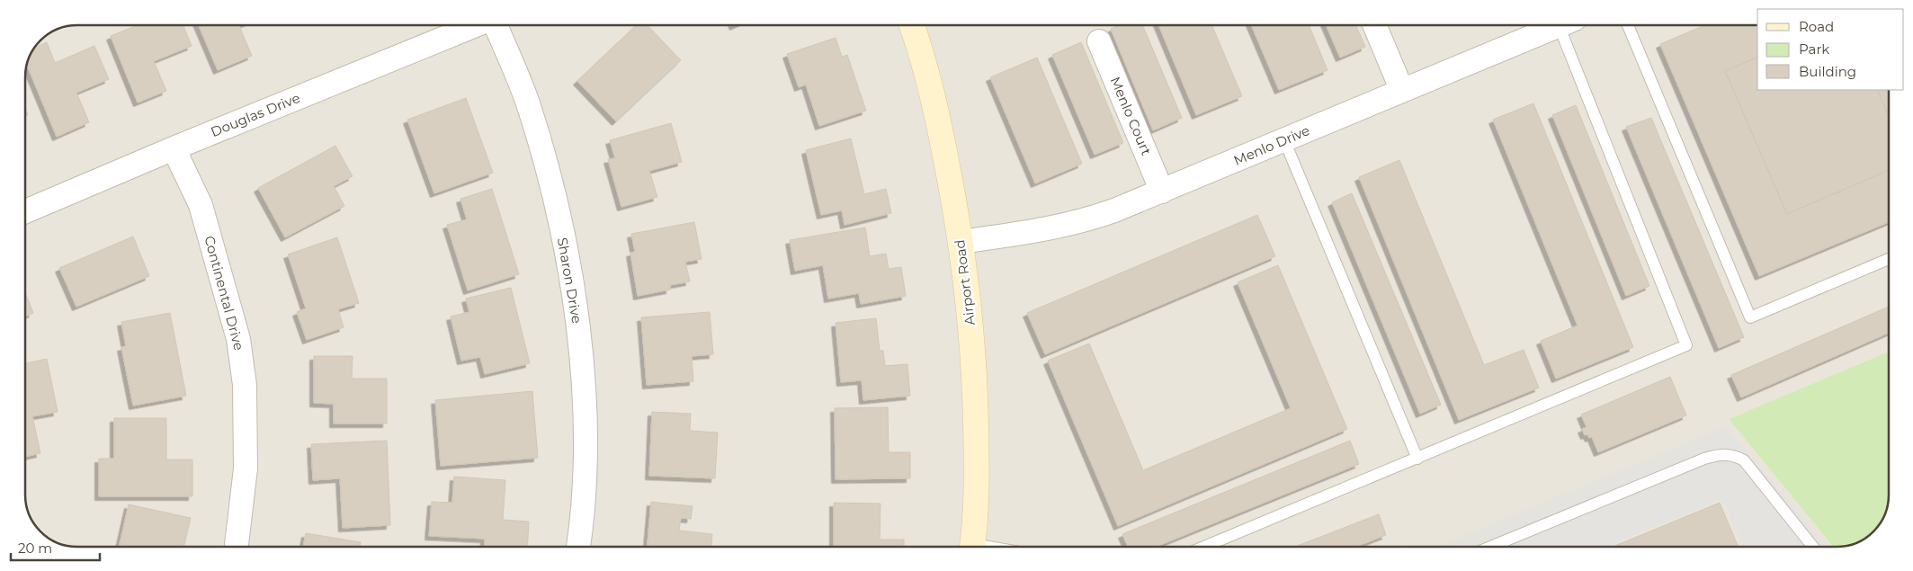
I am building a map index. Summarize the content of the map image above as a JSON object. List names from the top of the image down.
{
  "streets": {
    "street": [
      "Douglas Drive",
      "Menlo Court",
      "Menlo Drive",
      "Sharon Drive",
      "Airport Road",
      "Continental Drive"
    ]
  },
  "crossings": [
    ["Douglas Drive", "Continental Drive"],
    ["Menlo Court", "Menlo Drive"],
    ["Menlo Drive", "Airport Road"]
  ],
  "legend": ["Road", "Park", "Building"],
  "scale_bar": "20 m"
}
